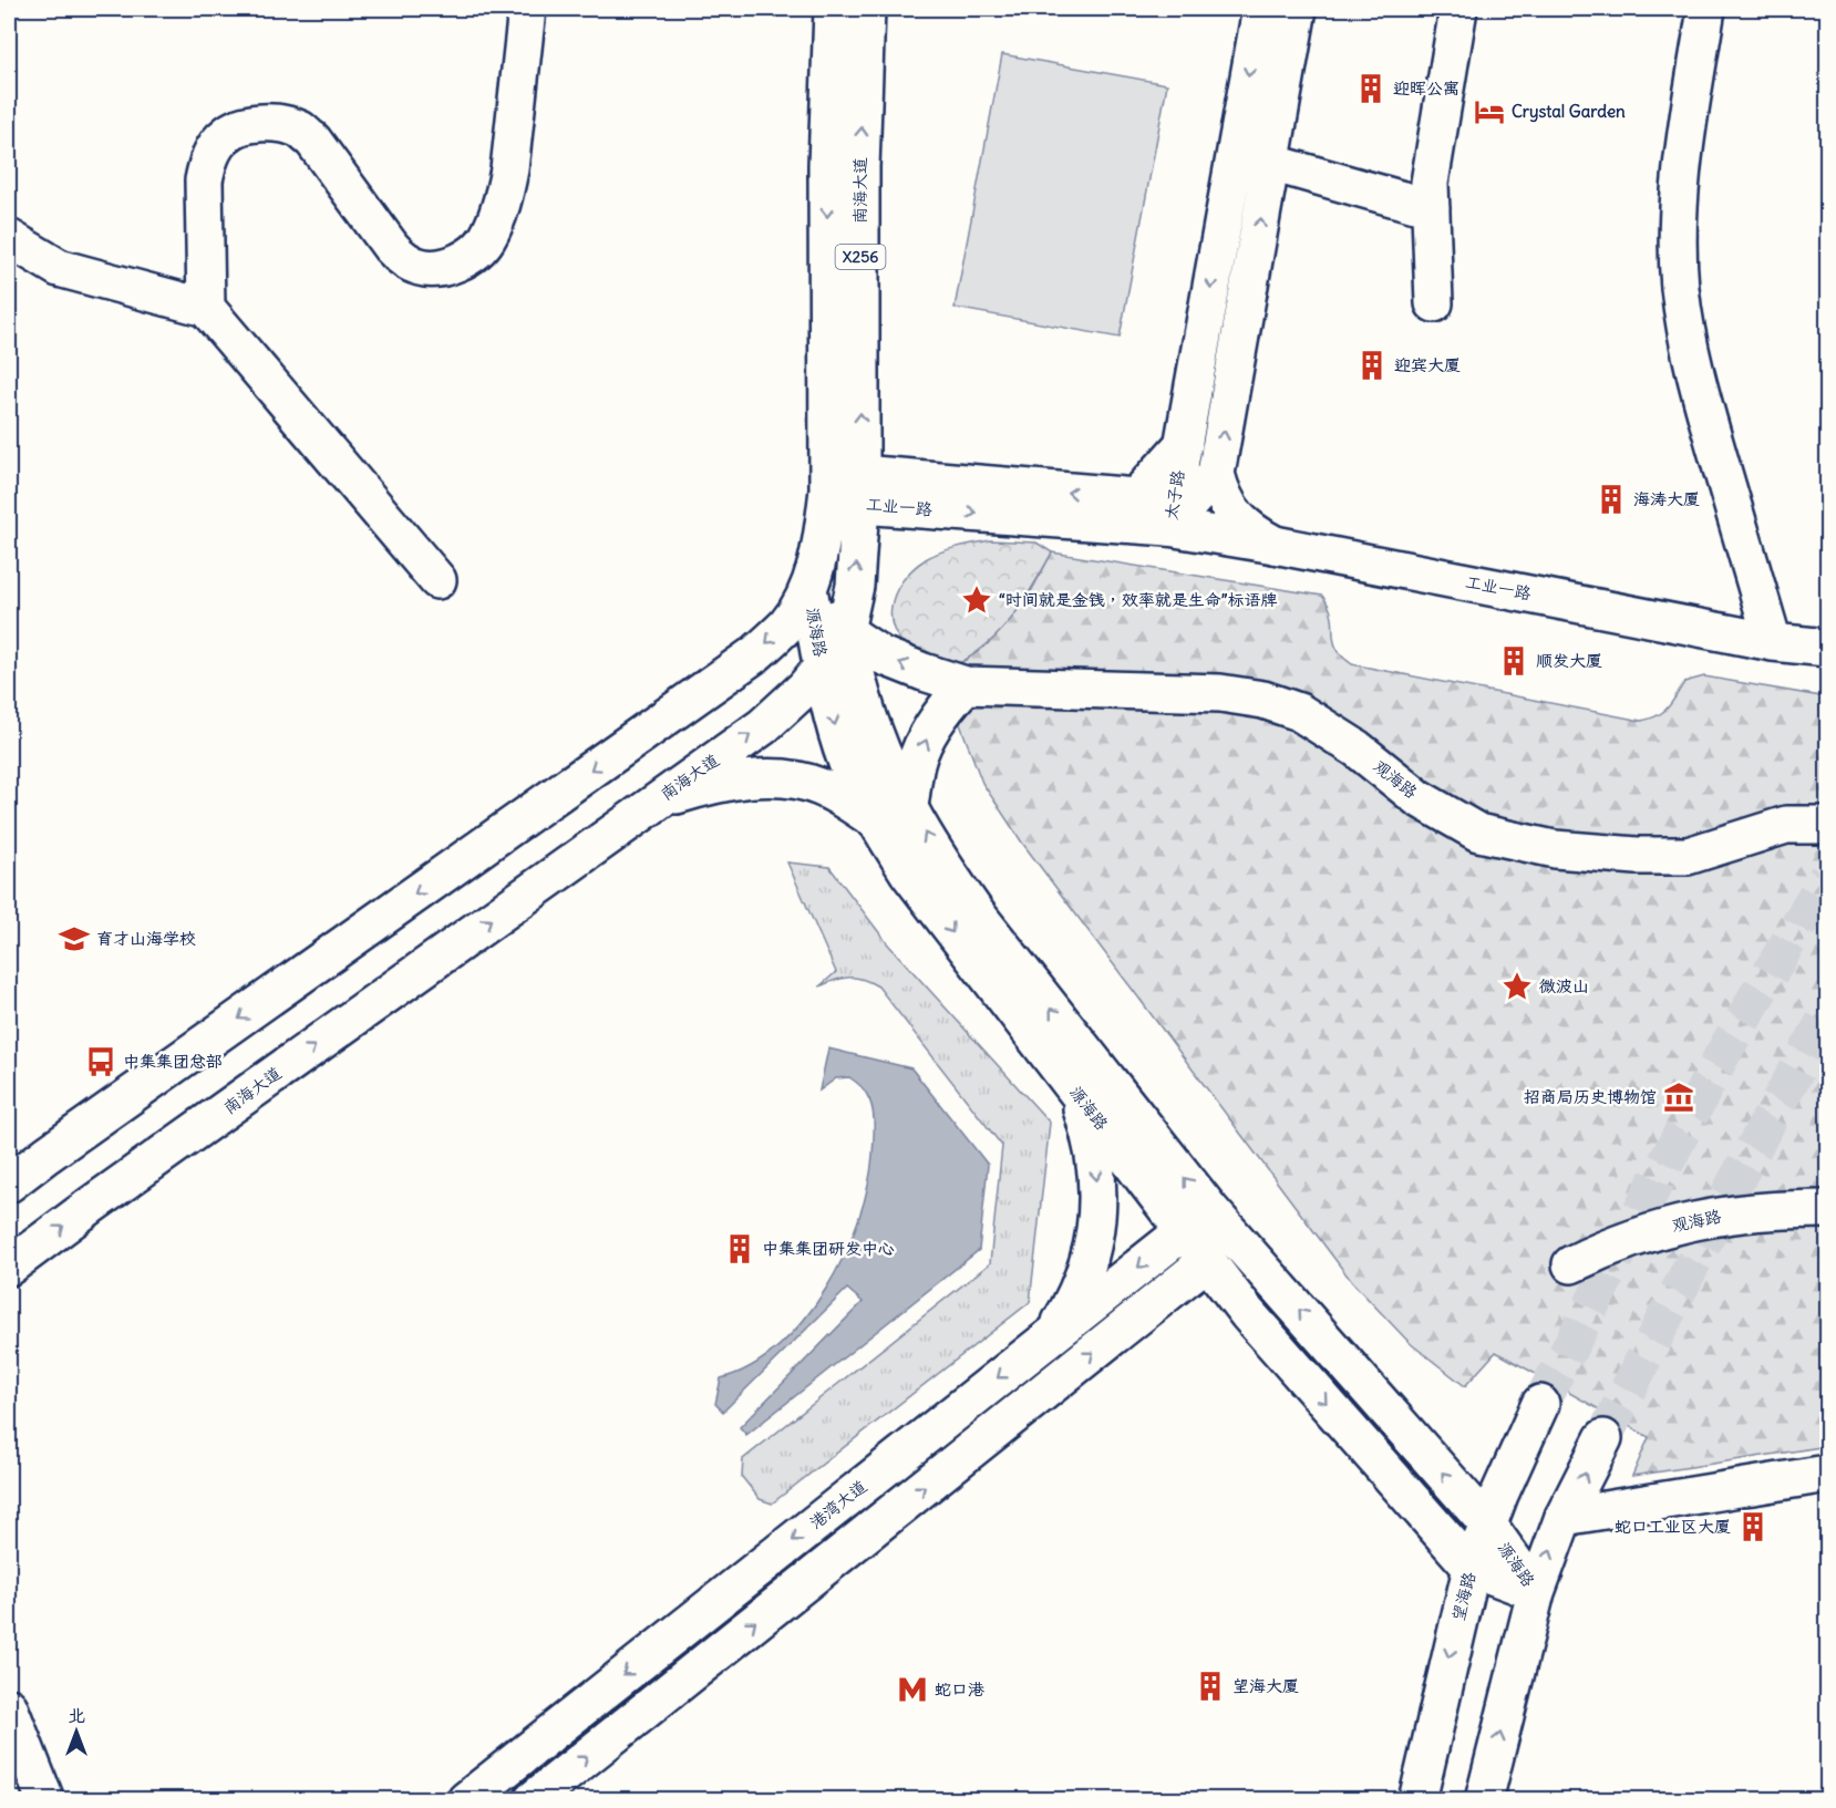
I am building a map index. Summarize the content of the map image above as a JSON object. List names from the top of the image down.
{
  "streets": {
    "main road": [
      "南海大道",
      "X256",
      "太子路",
      "工业一路",
      "源海路",
      "观海路",
      "港湾大道",
      "望海路"
    ]
  },
  "crossings": [
    ["南海大道", "工业一路"],
    ["南海大道", "源海路"],
    ["南海大道", "观海路"],
    ["太子路", "工业一路"],
    ["源海路", "观海路"],
    ["源海路", "港湾大道"],
    ["源海路", "望海路"]
  ],
  "places": {
    "building": [
      "迎晖公寓",
      "迎宾大厦",
      "海涛大厦",
      "顺发大厦",
      "中集集团研发中心",
      "蛇口工业区大厦",
      "望海大厦"
    ],
    "hotel": ["Crystal Garden"],
    "place": ["“时间就是金钱，效率就是生命”标语牌", "微波山"],
    "school or university": ["育才山海学校"],
    "bus stop": ["中集集团总部"],
    "museum": ["招商局历史博物馆"],
    "metro station": ["蛇口港"]
  },
  "north": "top"
}
